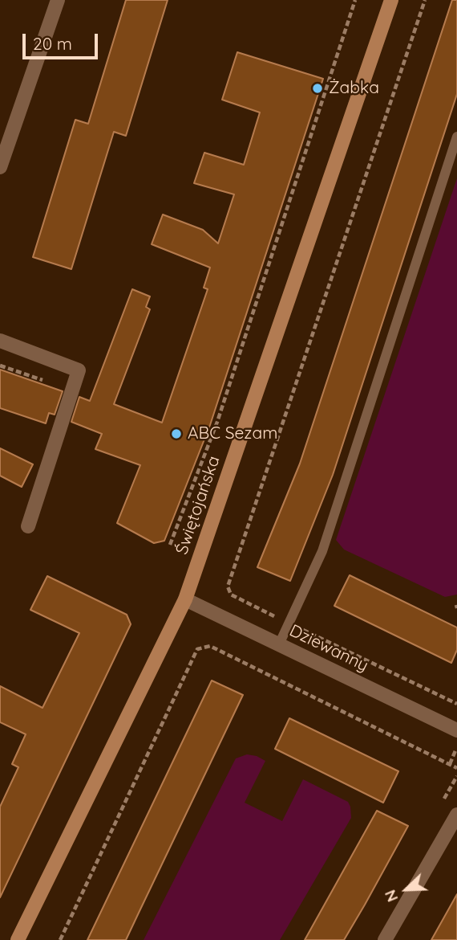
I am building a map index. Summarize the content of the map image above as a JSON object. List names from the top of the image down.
{
  "streets": {
    "street": ["Świętojańska", "Dziewanny"]
  },
  "crossings": [
    ["Świętojańska", "Dziewanny"]
  ],
  "places": ["Żabka", "ABC Sezam"],
  "scale_bar": "20 m",
  "north": "bottom left"
}
